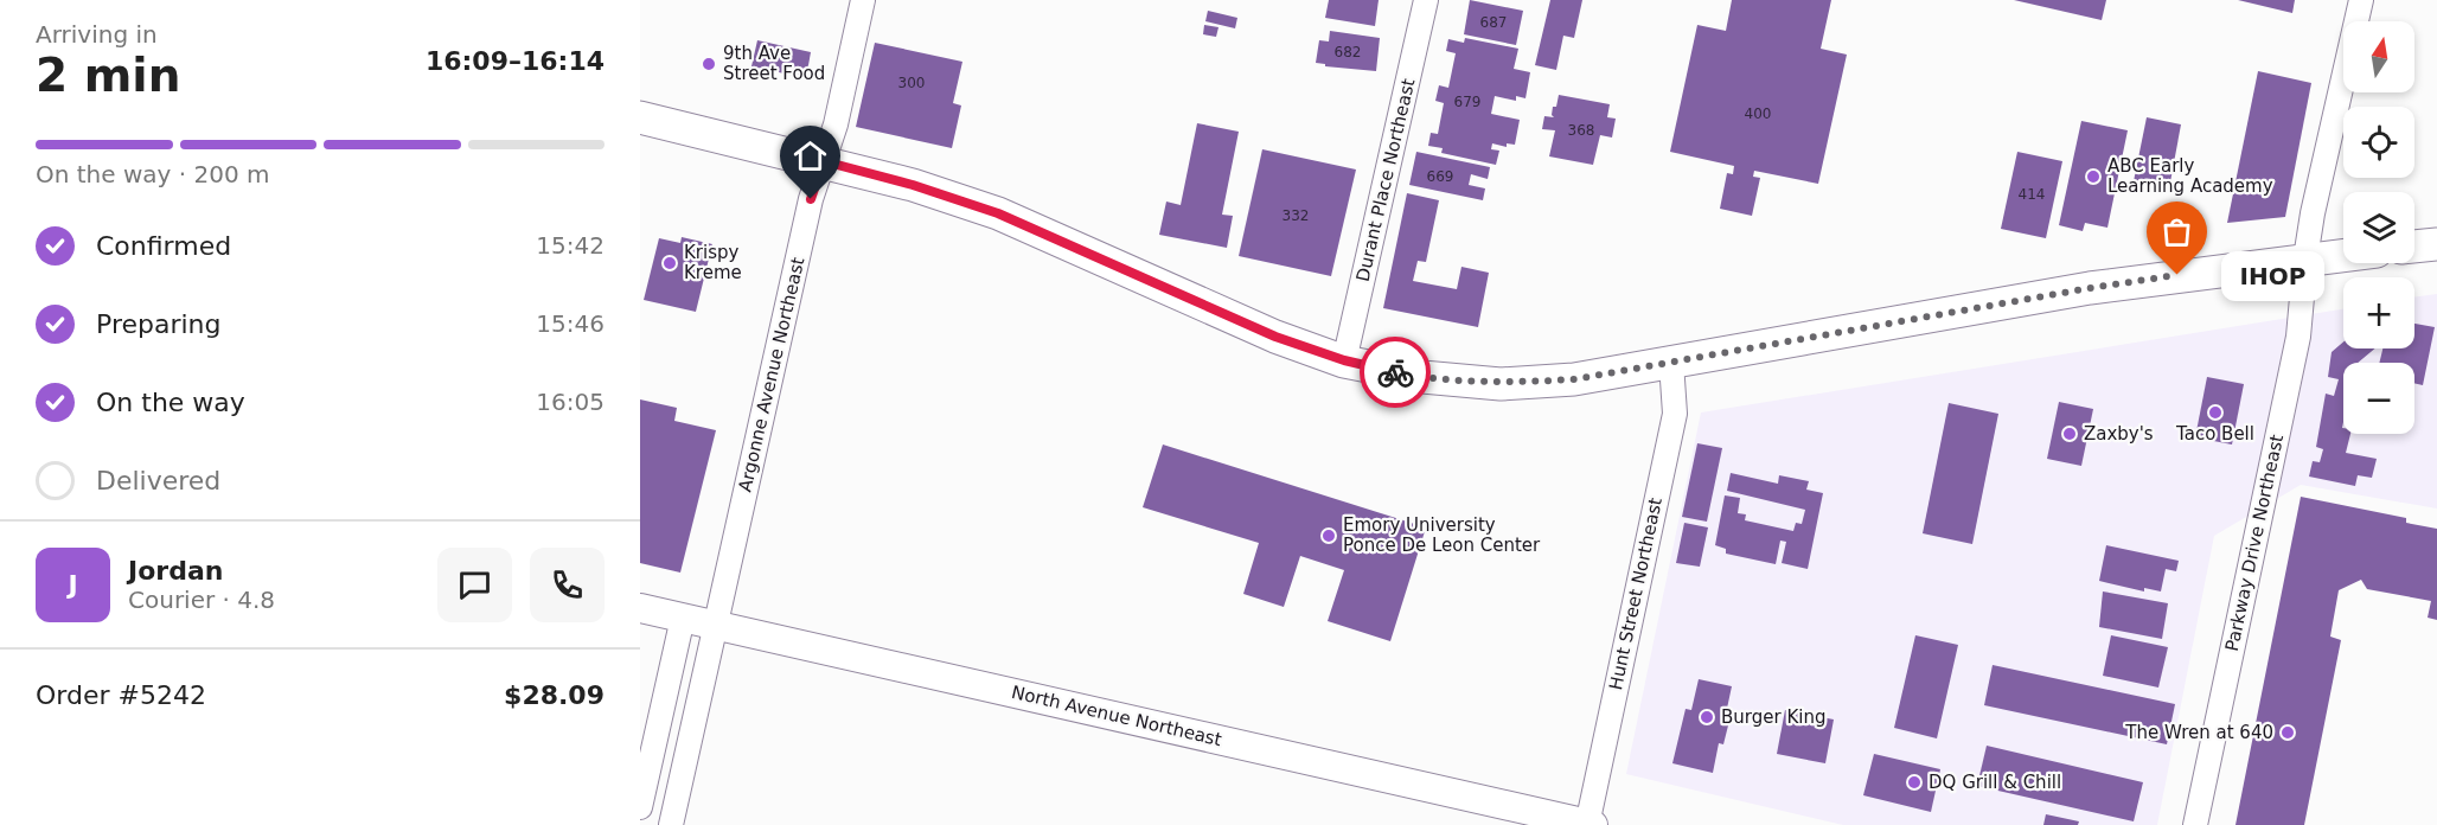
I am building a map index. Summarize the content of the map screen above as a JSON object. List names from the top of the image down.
{
  "streets": {
    "main road": ["North Avenue Northeast"],
    "street": [
      "Durant Place Northeast",
      "Argonne Avenue Northeast",
      "Parkway Drive Northeast",
      "Hunt Street Northeast"
    ]
  },
  "crossings": [
    ["Argonne Avenue Northeast", "North Avenue Northeast"],
    ["Hunt Street Northeast", "North Avenue Northeast"]
  ],
  "places": [
    "9th Ave Street Food",
    "ABC Early Learning Academy",
    "Krispy Kreme",
    "IHOP",
    "Taco Bell",
    "Zaxby's",
    "Emory University Ponce De Leon Center",
    "Burger King",
    "The Wren at 640",
    "DQ Grill & Chill"
  ],
  "house_numbers": [
    "687",
    "682",
    "300",
    "679",
    "400",
    "368",
    "669",
    "414",
    "332"
  ],
  "north": "top",
  "page": {
    "heading": ["2 min", "Arriving in", "16:09–16:14"],
    "panel": [
      "Jordan",
      "Courier · 4.8",
      "Order #5242",
      "$28.09"
    ],
    "map_buttons": ["+", "−"],
    "bar": "On the way · 200 m",
    "list": [
      ["Confirmed", "15:42"],
      ["Preparing", "15:46"],
      ["On the way", "16:05"],
      "Delivered"
    ],
    "bubble": "IHOP",
    "round": "J"
  }
}
